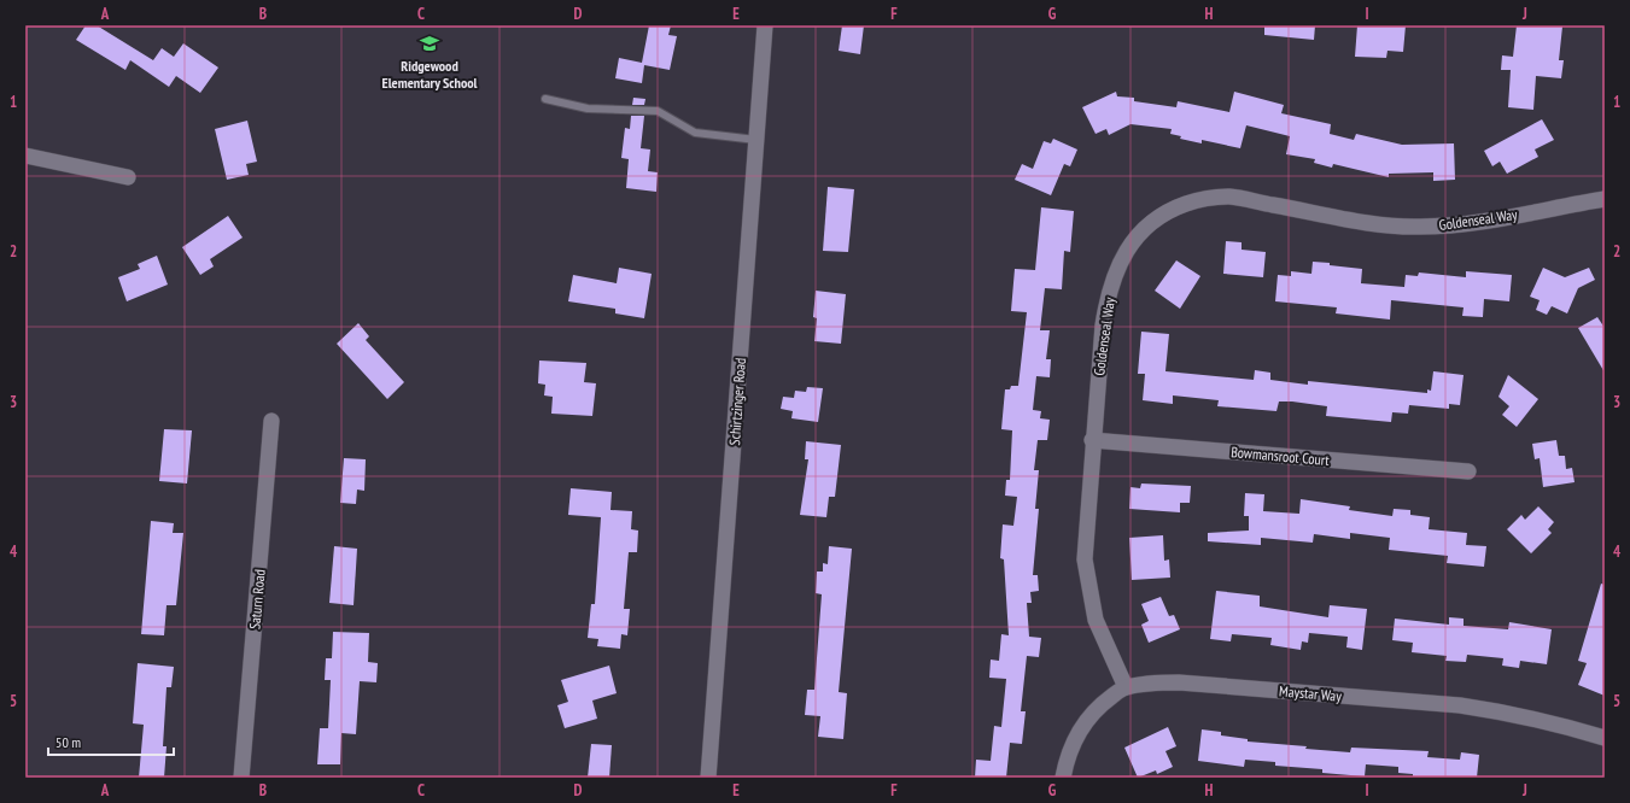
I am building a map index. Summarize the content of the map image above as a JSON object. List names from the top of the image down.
{
  "streets": {
    "street": [
      "Goldenseal Way",
      "Schirtzinger Road",
      "Bowmansroot Court",
      "Saturn Road",
      "Maystar Way"
    ]
  },
  "crossings": [
    ["Goldenseal Way", "Bowmansroot Court"],
    ["Goldenseal Way", "Maystar Way"]
  ],
  "places": {
    "school or university": ["Ridgewood Elementary School"]
  },
  "scale_bar": "50 m",
  "grid": {
    "columns": [
      "A",
      "B",
      "C",
      "D",
      "E",
      "F",
      "G",
      "H",
      "I",
      "J"
    ],
    "rows": [
      "1",
      "2",
      "3",
      "4",
      "5"
    ]
  }
}
